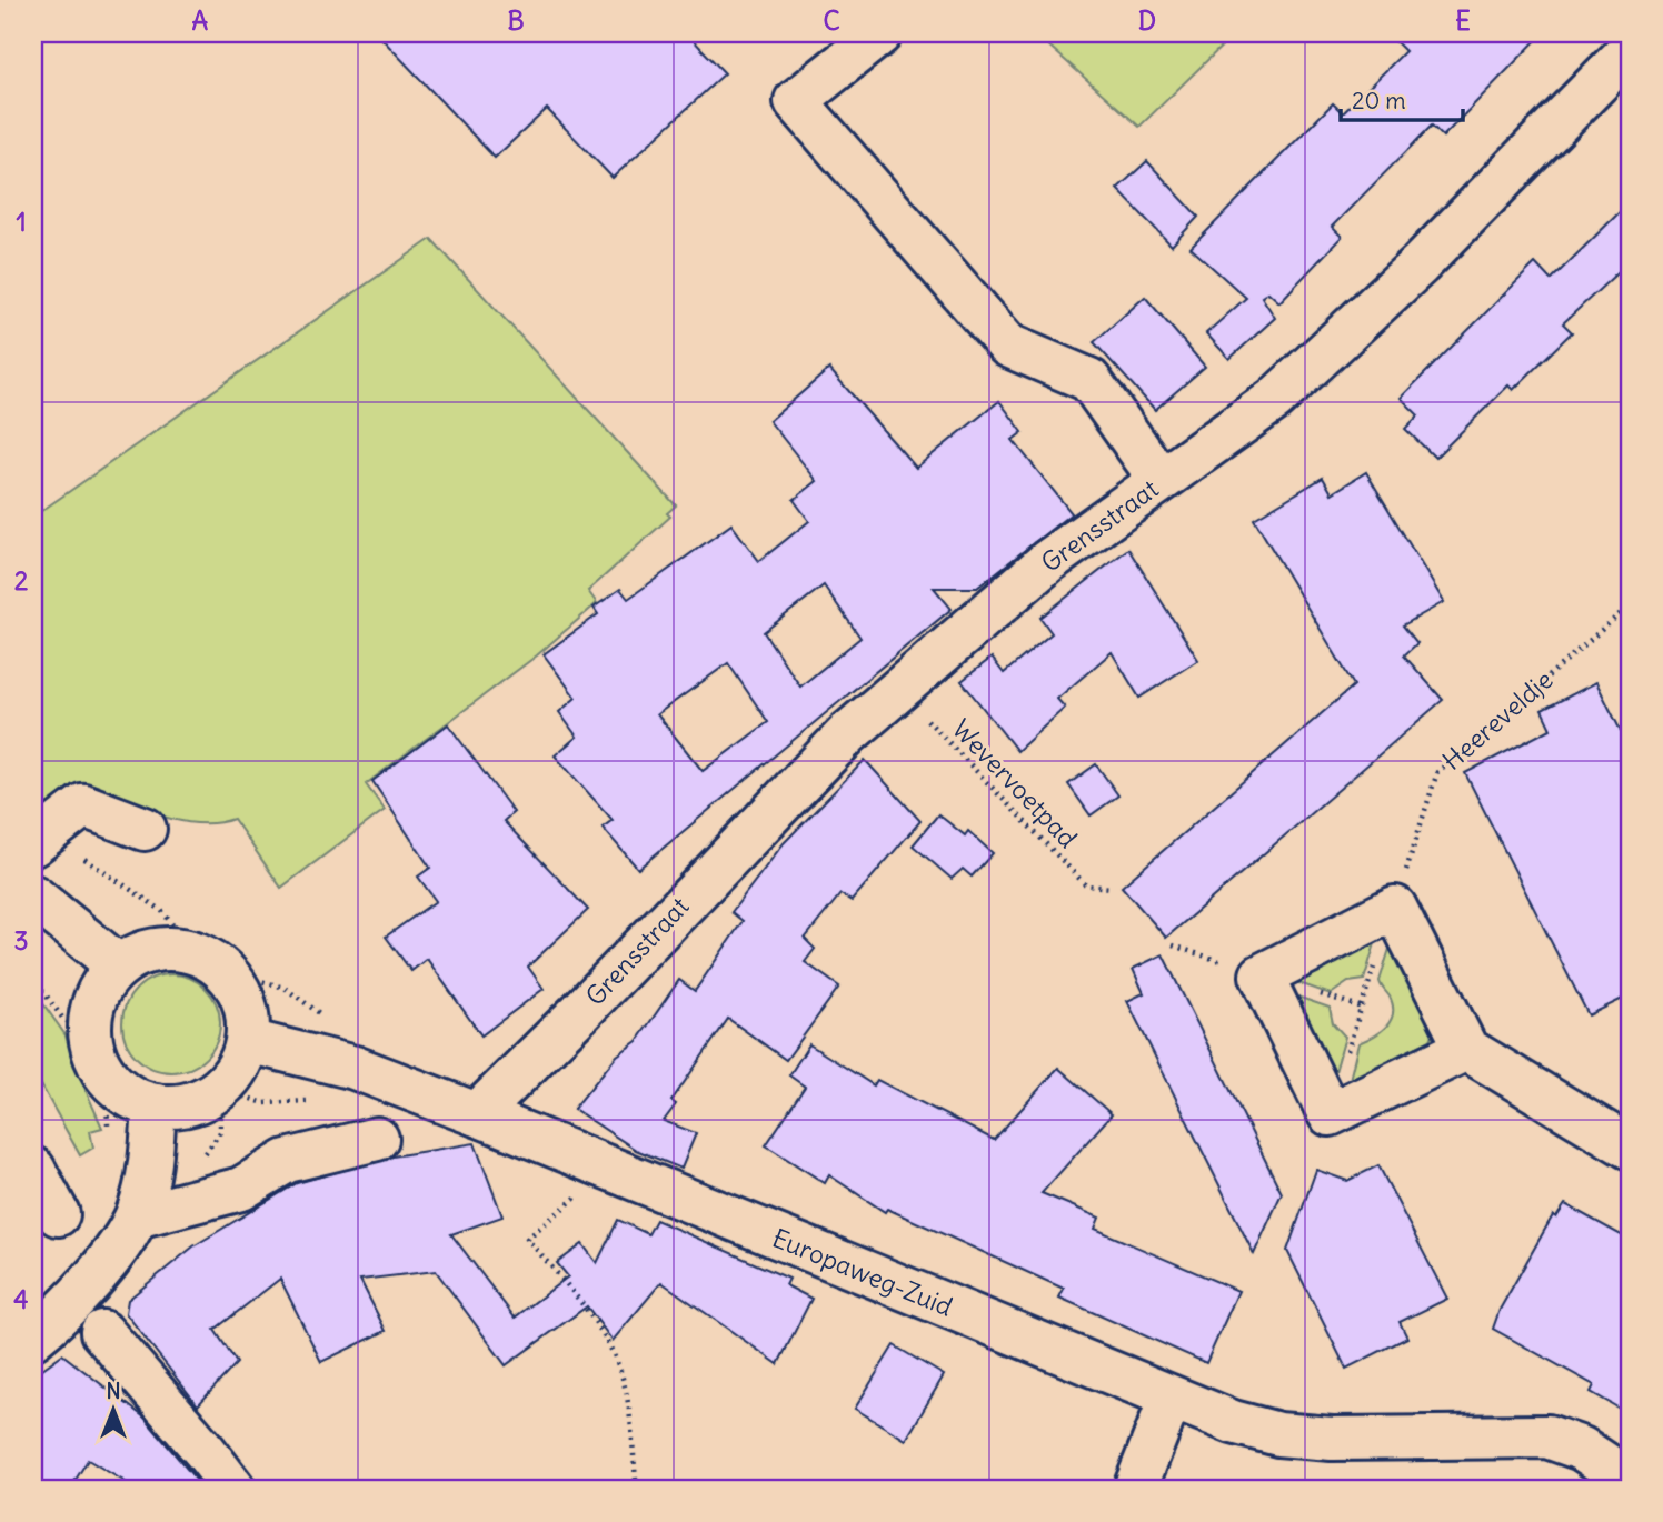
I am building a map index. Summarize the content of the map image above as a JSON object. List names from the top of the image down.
{
  "streets": {
    "street": ["Grensstraat", "Europaweg-Zuid"],
    "path": ["Heereveldje", "Wevervoetpad"]
  },
  "crossings": [
    ["Grensstraat", "Wevervoetpad"],
    ["Grensstraat", "Europaweg-Zuid"]
  ],
  "scale_bar": "20 m",
  "north": "top",
  "grid": {
    "columns": [
      "A",
      "B",
      "C",
      "D",
      "E"
    ],
    "rows": [
      "1",
      "2",
      "3",
      "4"
    ]
  }
}
